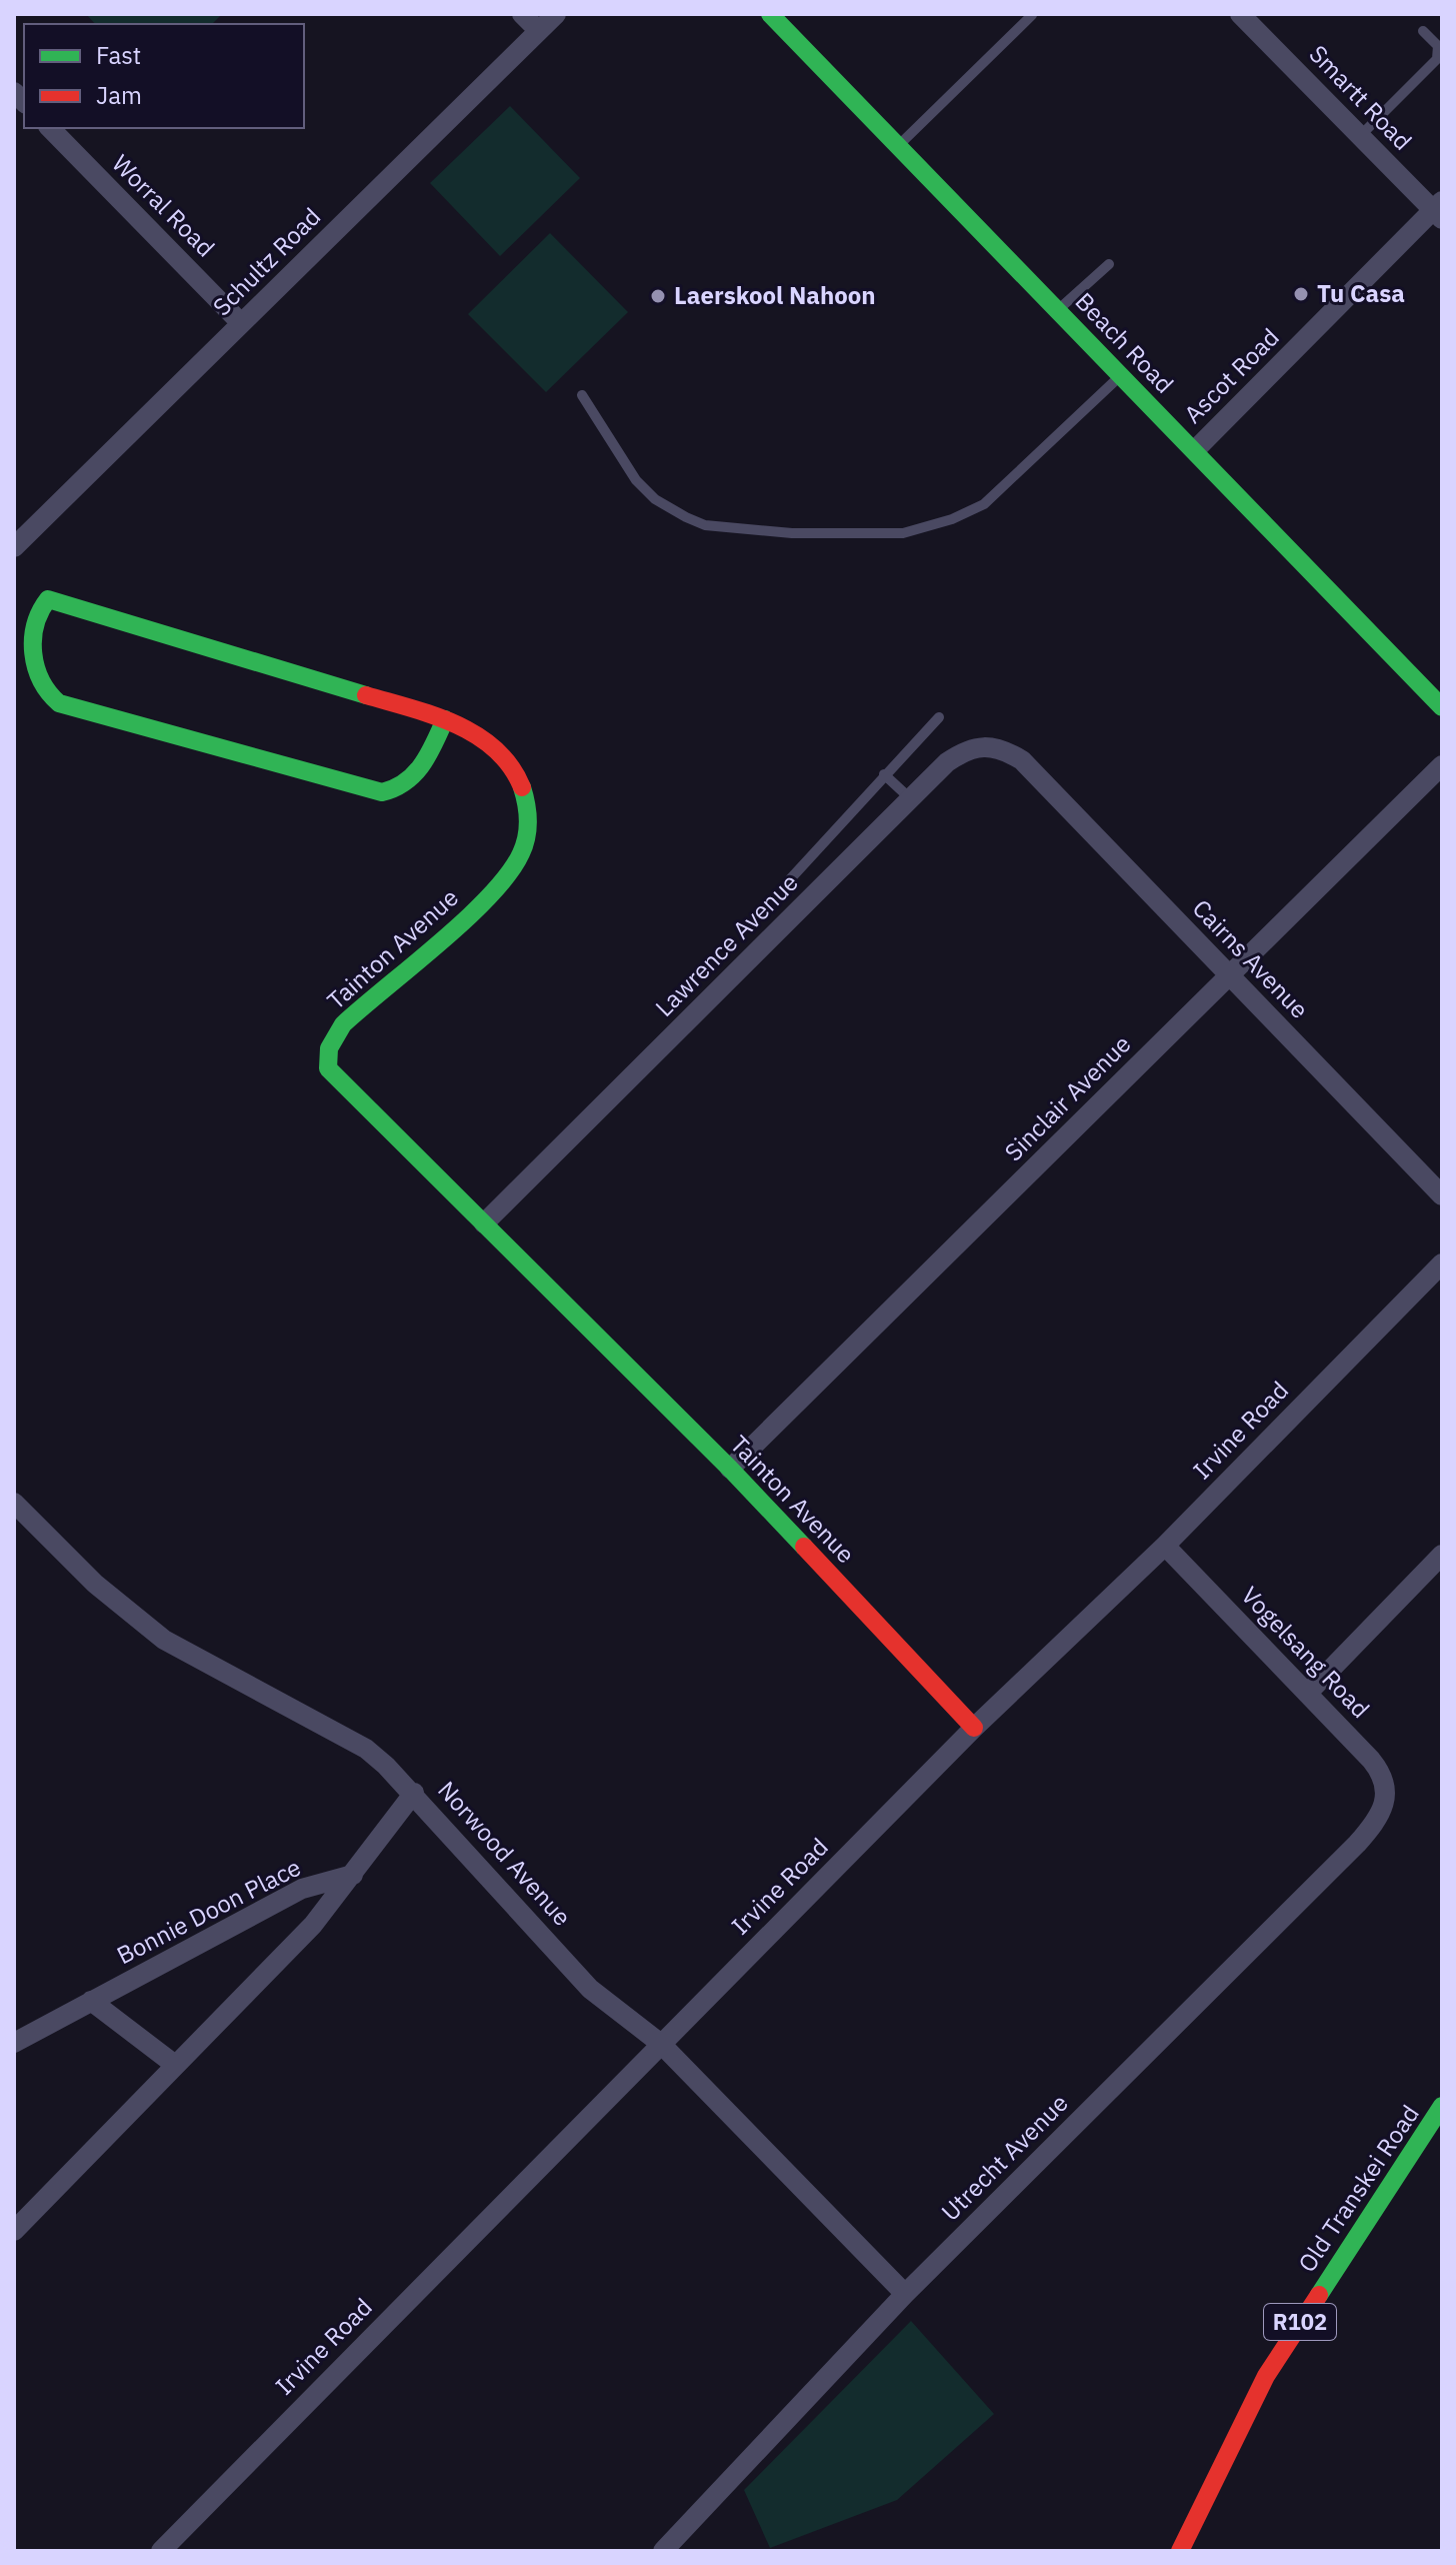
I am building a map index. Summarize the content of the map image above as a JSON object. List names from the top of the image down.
{
  "streets": {
    "street": [
      "Smartt Road",
      "Worral Road",
      "Schultz Road",
      "Beach Road",
      "Ascot Road",
      "Lawrence Avenue",
      "Tainton Avenue",
      "Cairns Avenue",
      "Sinclair Avenue",
      "Irvine Road",
      "Vogelsang Road",
      "Norwood Avenue",
      "Bonnie Doon Place",
      "Utrecht Avenue",
      "Old Transkei Road",
      "R102"
    ]
  },
  "crossings": [
    ["Smartt Road", "Ascot Road"],
    ["Worral Road", "Schultz Road"],
    ["Beach Road", "Ascot Road"],
    ["Lawrence Avenue", "Tainton Avenue"],
    ["Lawrence Avenue", "Cairns Avenue"],
    ["Tainton Avenue", "Sinclair Avenue"],
    ["Tainton Avenue", "Irvine Road"],
    ["Cairns Avenue", "Sinclair Avenue"],
    ["Irvine Road", "Vogelsang Road"],
    ["Irvine Road", "Norwood Avenue"],
    ["Vogelsang Road", "Utrecht Avenue"],
    ["Norwood Avenue", "Bonnie Doon Place"],
    ["Norwood Avenue", "Utrecht Avenue"]
  ],
  "places": ["Tu Casa", "Laerskool Nahoon"],
  "legend": ["Fast", "Jam"]
}
